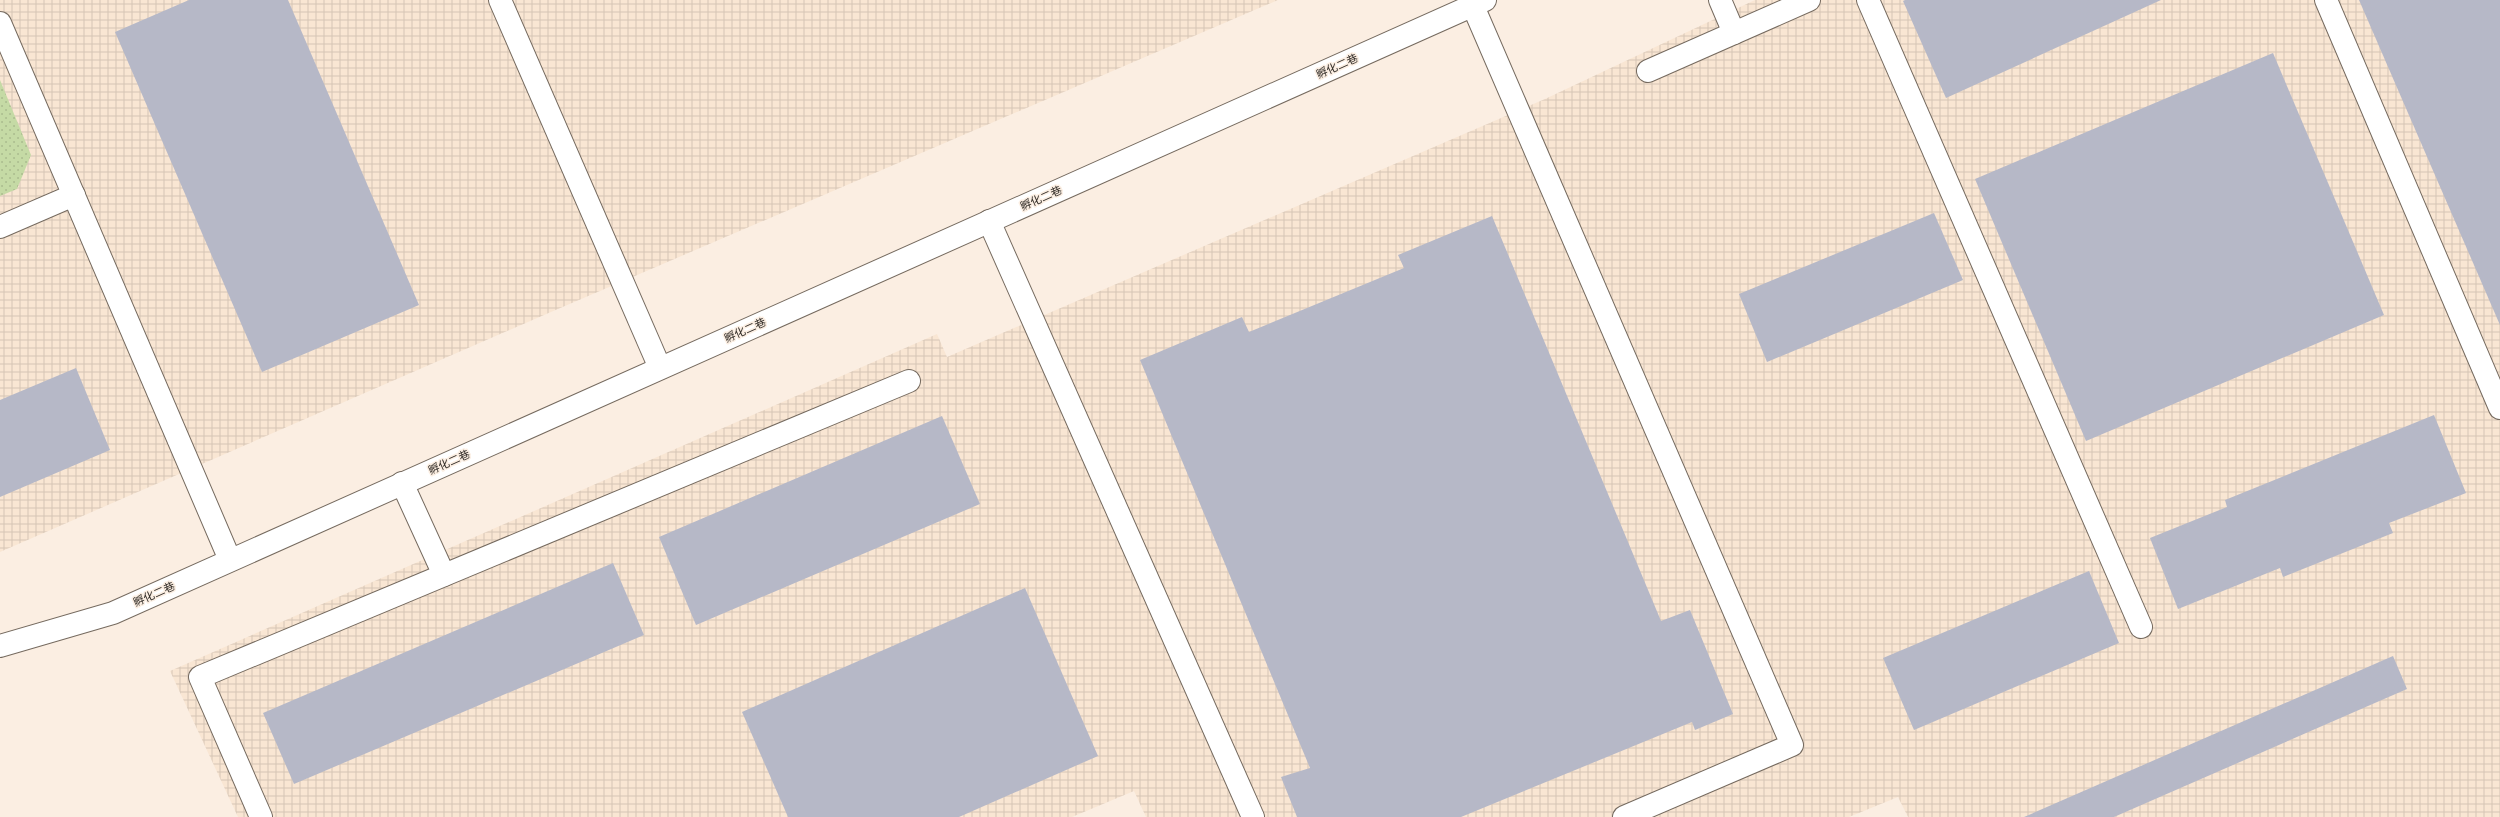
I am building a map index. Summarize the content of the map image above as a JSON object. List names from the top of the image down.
{
  "streets": {
    "street": ["孵化二巷"]
  }
}
